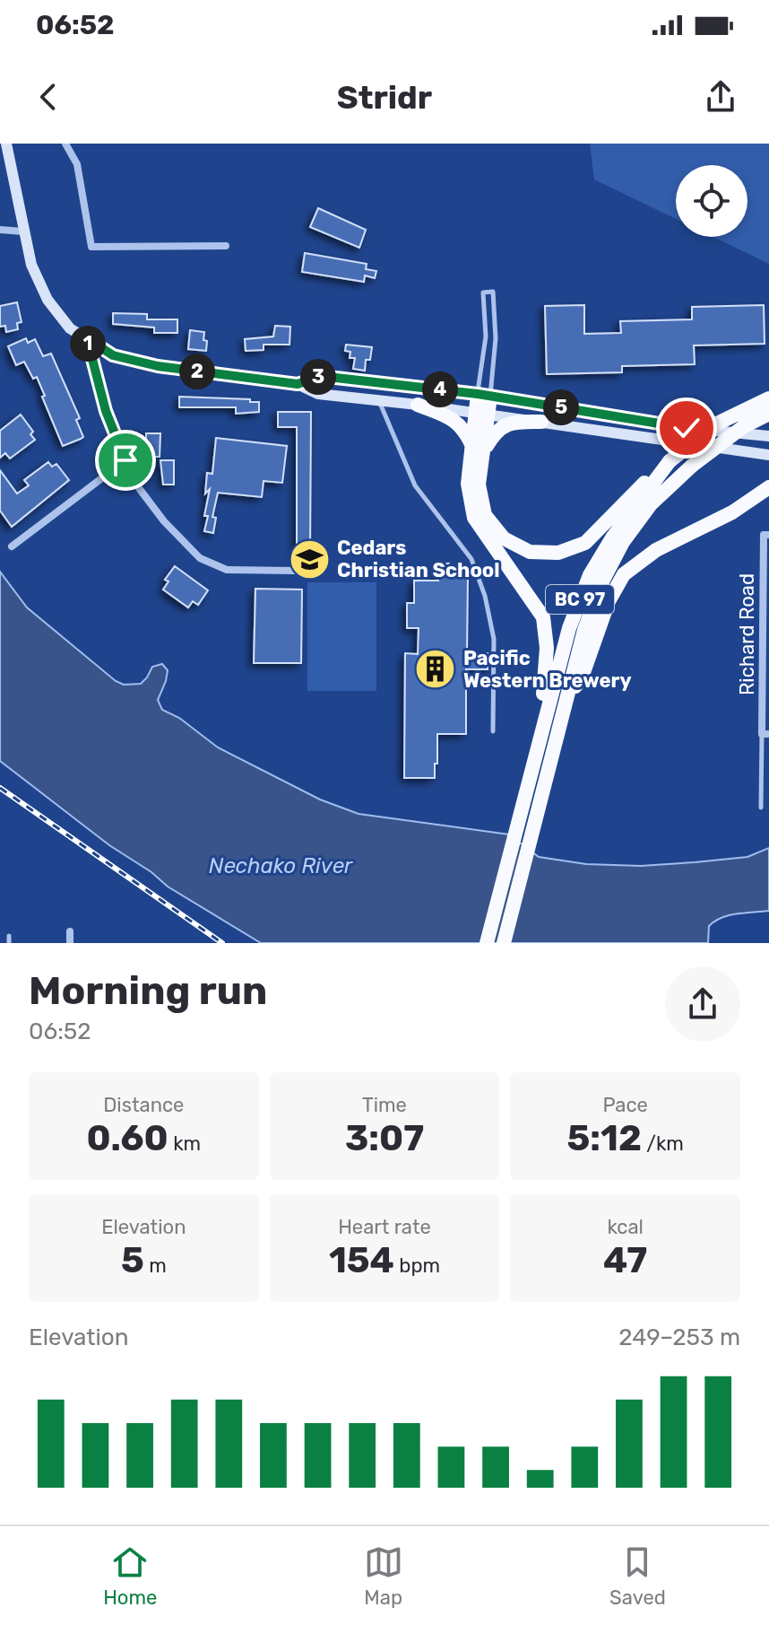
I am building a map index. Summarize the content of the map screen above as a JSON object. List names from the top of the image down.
{
  "streets": {
    "highway": ["BC 97"],
    "street": ["Richard Road"]
  },
  "water": ["Nechako River"],
  "places": {
    "school or university": ["Cedars Christian School"],
    "building": ["Pacific Western Brewery"]
  },
  "page": {
    "status": "06:52",
    "header": "Stridr",
    "pins": [
      "1",
      "2",
      "3",
      "4",
      "5"
    ],
    "heading": ["Morning run", "06:52"],
    "stats": [
      ["Distance", "0.60 km"],
      ["Time", "3:07"],
      ["Pace", "5:12 /km"],
      ["Elevation", "5 m"],
      ["Heart rate", "154 bpm"],
      ["kcal", "47"]
    ],
    "chart": ["Elevation", "249–253 m"],
    "tabs": ["Home", "Map", "Saved"]
  }
}
